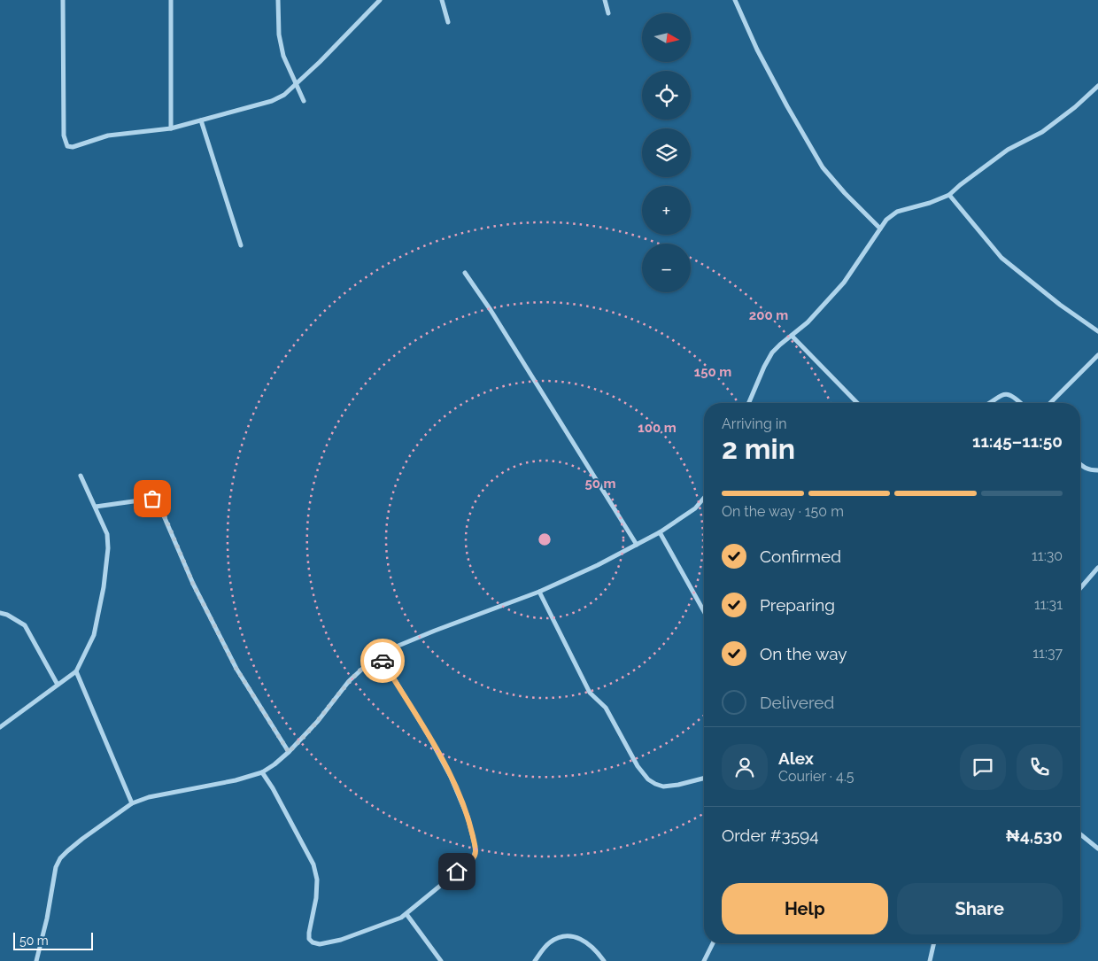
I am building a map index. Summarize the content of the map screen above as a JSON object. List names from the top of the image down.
{
  "scale_bar": "50 m",
  "north": "right",
  "page": {
    "map_buttons": ["+", "−"],
    "heading": ["2 min", "Arriving in", "11:45–11:50"],
    "panel": [
      "Alex",
      "Courier · 4.5",
      "Order #3594",
      "₦4,530"
    ],
    "bar": "On the way · 150 m",
    "list": [
      ["Confirmed", "11:30"],
      ["Preparing", "11:31"],
      ["On the way", "11:37"],
      "Delivered"
    ],
    "buttons": ["Help", "Share"],
    "scale": "50 m"
  },
  "rings": [
    "200 m",
    "150 m",
    "100 m",
    "50 m"
  ]
}
